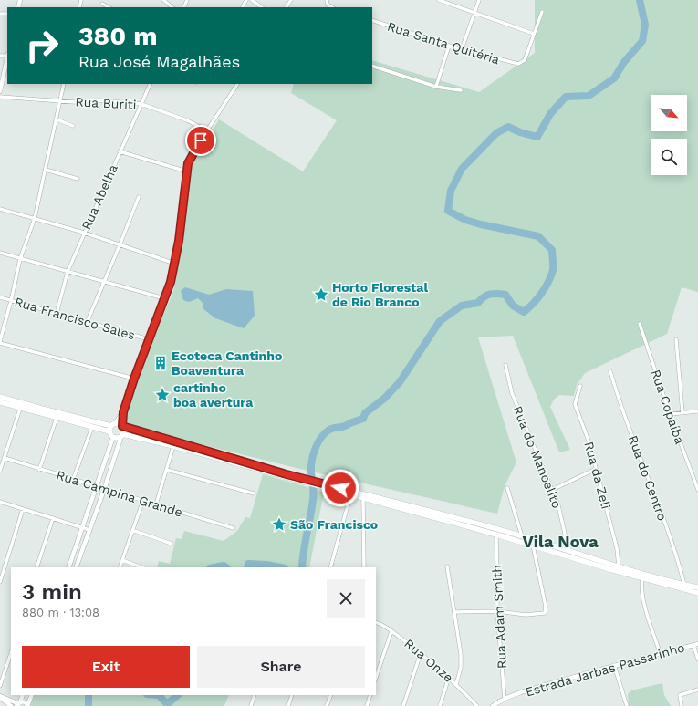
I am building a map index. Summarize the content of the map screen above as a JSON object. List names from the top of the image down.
{
  "streets": {
    "street": [
      "Rua Santa Quitéria",
      "Rua Buriti",
      "Rua Abelha",
      "Rua Francisco Sales",
      "Rua Copaíba",
      "Rua do Manoelito",
      "Rua da Zeli",
      "Rua do Centro",
      "Rua Campina Grande",
      "Rua Adam Smith",
      "Rua Onze",
      "Estrada Jarbas Passarinho"
    ]
  },
  "crossings": [
    ["Rua Buriti", "Rua Abelha"],
    ["Rua Abelha", "Rua Francisco Sales"],
    ["Rua Adam Smith", "Estrada Jarbas Passarinho"]
  ],
  "districts": ["Vila Nova"],
  "places": {
    "place": ["Horto Florestal de Rio Branco", "cartinho boa avertura", "São Francisco"],
    "building": ["Ecoteca Cantinho Boaventura"]
  },
  "north": "bottom right",
  "page": {
    "turn": ["380 m", "Rua José Magalhães"],
    "heading": ["3 min", "880 m · 13:08"],
    "buttons": ["Exit", "Share"]
  }
}
